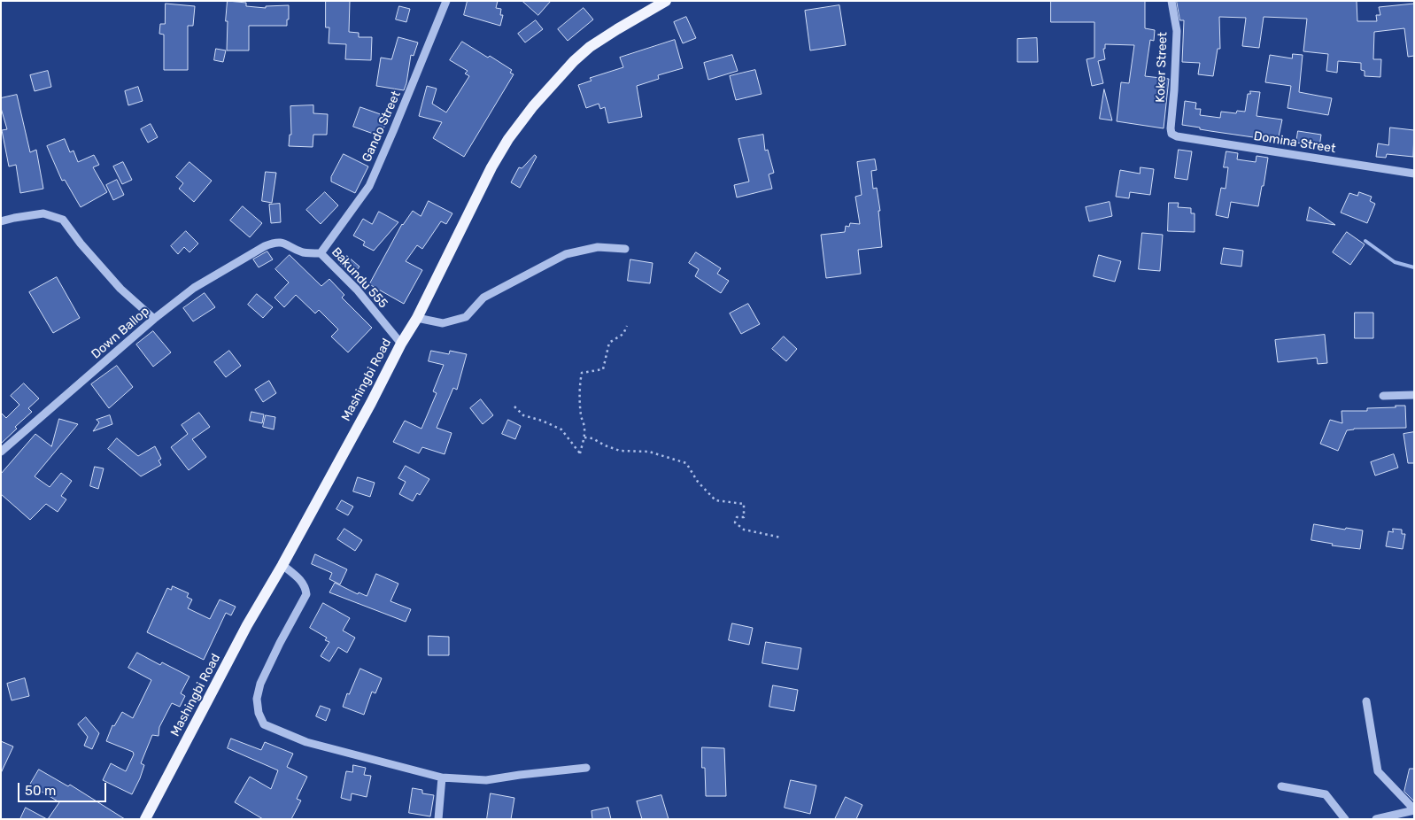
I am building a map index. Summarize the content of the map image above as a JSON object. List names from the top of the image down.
{
  "streets": {
    "main road": ["Mashingbi Road"],
    "street": [
      "Koker Street",
      "Gando Street",
      "Domina Street",
      "Bakundu 555",
      "Down Ballop"
    ]
  },
  "crossings": [
    ["Koker Street", "Domina Street"],
    ["Gando Street", "Bakundu 555"],
    ["Bakundu 555", "Down Ballop"],
    ["Bakundu 555", "Mashingbi Road"]
  ],
  "scale_bar": "50 m"
}
